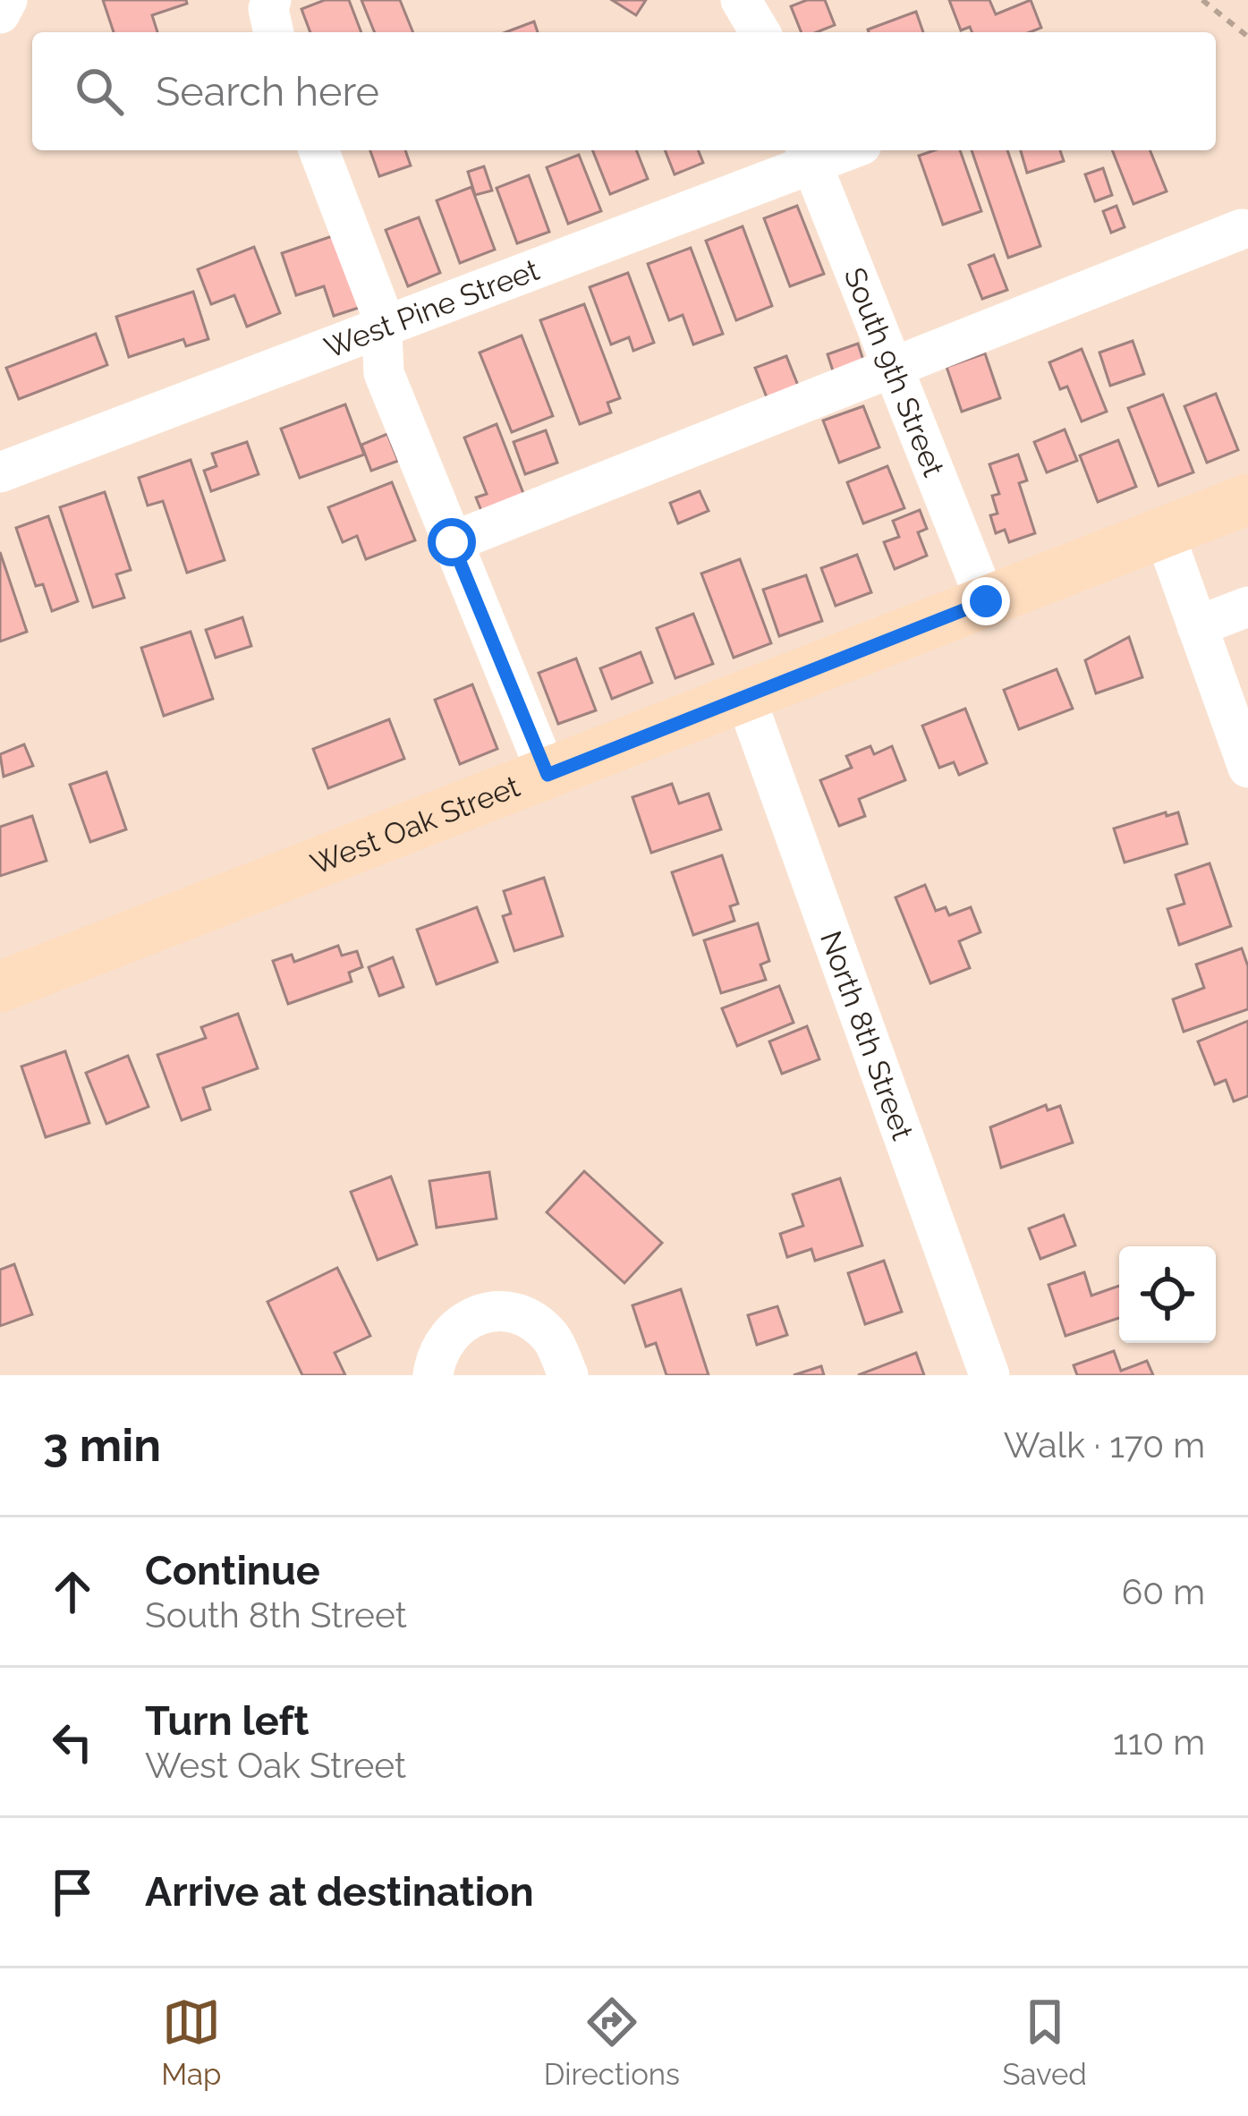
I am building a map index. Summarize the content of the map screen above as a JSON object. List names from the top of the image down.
{
  "streets": {
    "main road": ["West Oak Street"],
    "street": ["West Pine Street", "South 9th Street", "North 8th Street"]
  },
  "crossings": [
    ["West Pine Street", "South 9th Street"],
    ["South 9th Street", "West Oak Street"],
    ["West Oak Street", "North 8th Street"]
  ],
  "page": {
    "search": "Search here",
    "heading": ["3 min", "Walk · 170 m"],
    "list": [
      ["Continue", "South 8th Street", "60 m"],
      ["Turn left", "West Oak Street", "110 m"],
      "Arrive at destination"
    ],
    "nav": ["Map", "Directions", "Saved"]
  }
}
